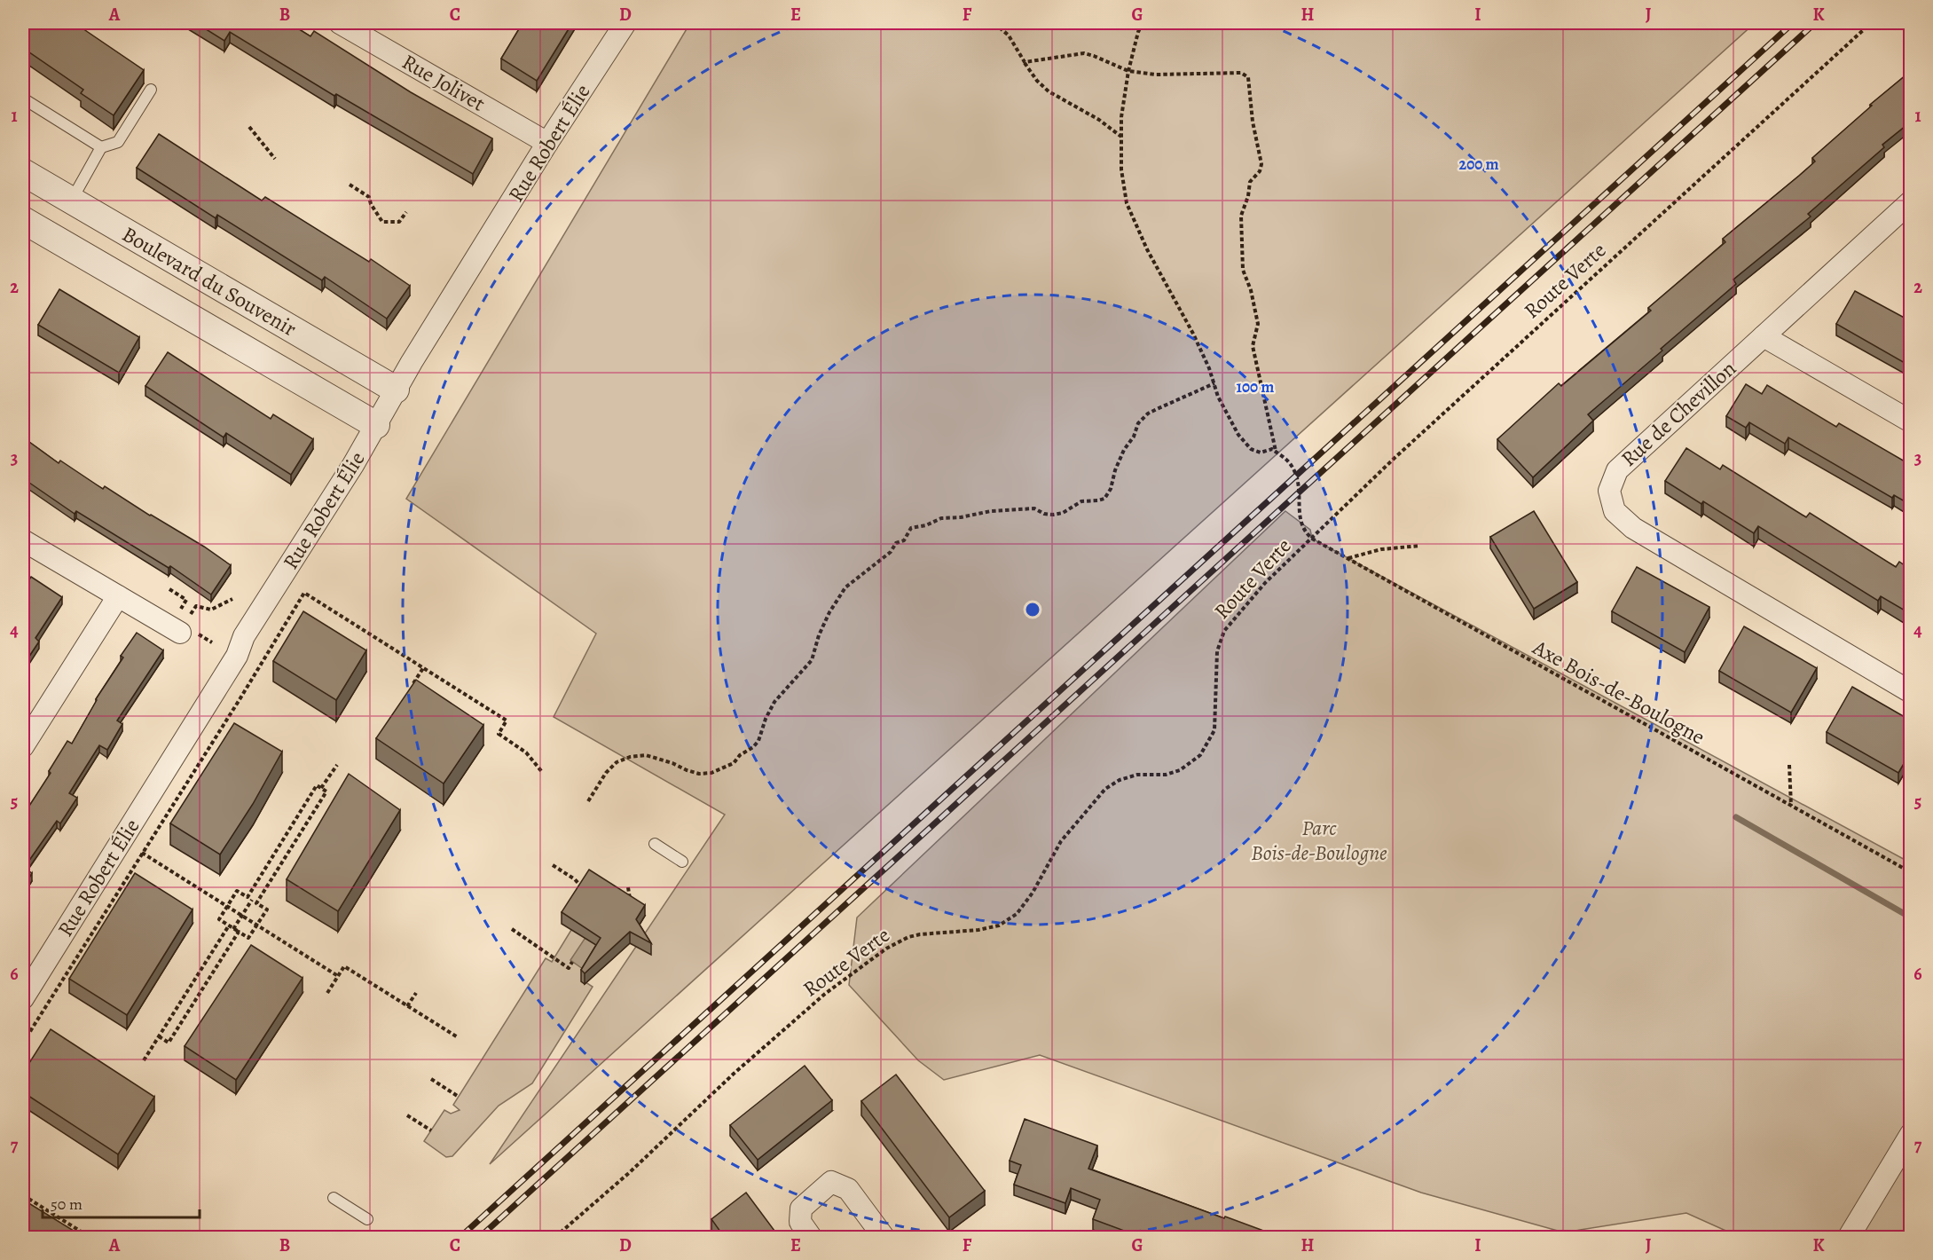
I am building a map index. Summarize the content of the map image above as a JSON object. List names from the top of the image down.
{
  "streets": {
    "street": [
      "Rue Jolivet",
      "Rue Robert Élie",
      "Boulevard du Souvenir",
      "Rue de Chevillon"
    ],
    "path": ["Route Verte", "Axe Bois-de-Boulogne"]
  },
  "crossings": [
    ["Rue Jolivet", "Rue Robert Élie"],
    ["Rue Robert Élie", "Boulevard du Souvenir"],
    ["Route Verte", "Axe Bois-de-Boulogne"]
  ],
  "parks": ["Parc Bois-de-Boulogne"],
  "scale_bar": "50 m",
  "grid": {
    "columns": [
      "A",
      "B",
      "C",
      "D",
      "E",
      "F",
      "G",
      "H",
      "I",
      "J",
      "K"
    ],
    "rows": [
      "1",
      "2",
      "3",
      "4",
      "5",
      "6",
      "7"
    ]
  },
  "rings": ["200 m", "100 m"]
}
